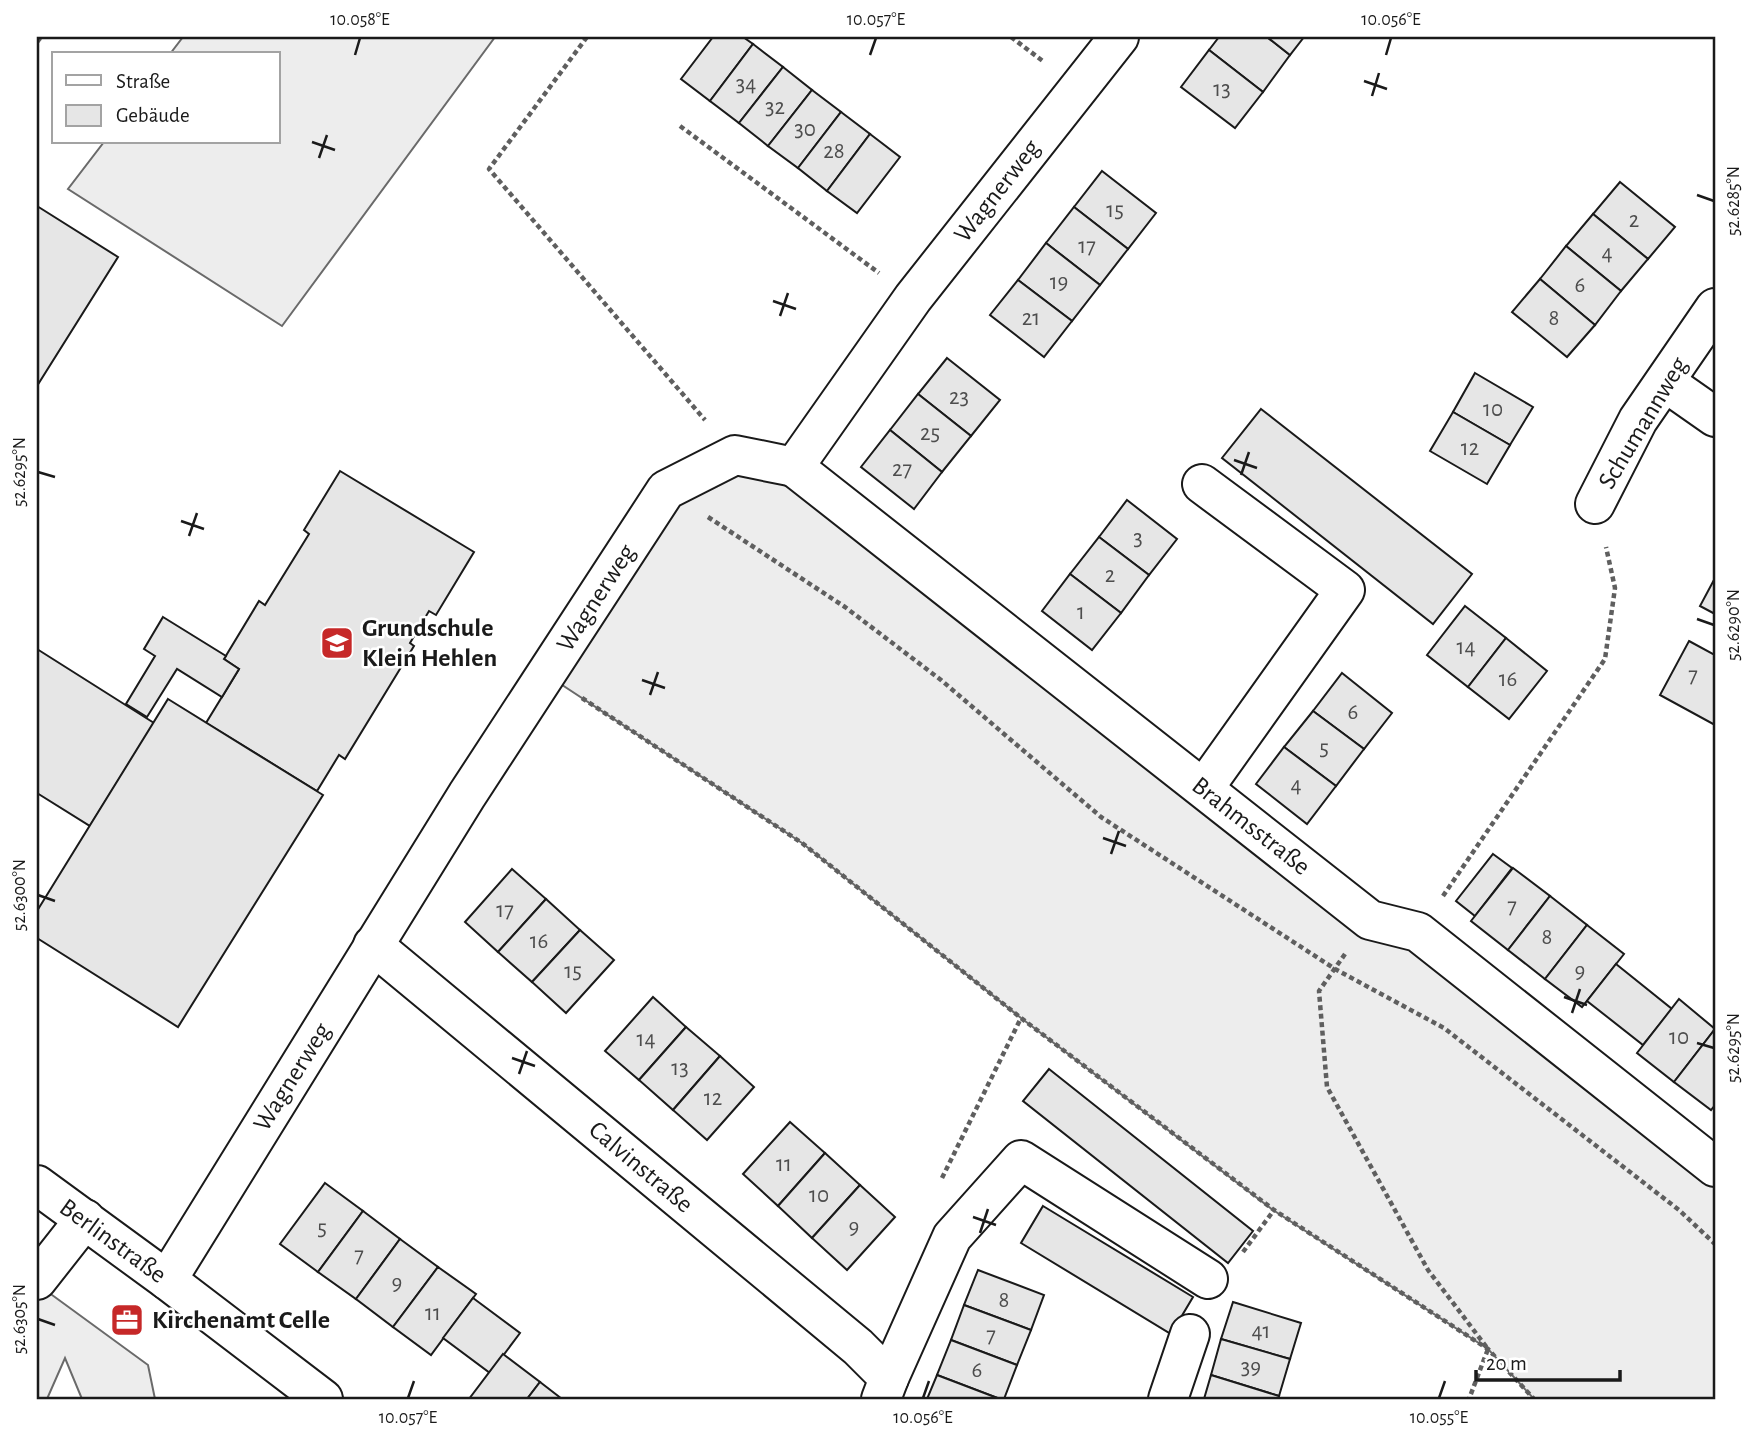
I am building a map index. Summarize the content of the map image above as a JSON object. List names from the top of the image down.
{
  "streets": {
    "street": [
      "Wagnerweg",
      "Schumannweg",
      "Brahmsstraße",
      "Calvinstraße",
      "Berlinstraße"
    ]
  },
  "crossings": [
    ["Wagnerweg", "Brahmsstraße"],
    ["Wagnerweg", "Calvinstraße"],
    ["Wagnerweg", "Berlinstraße"]
  ],
  "places": {
    "school or university": ["Grundschule Klein Hehlen"],
    "office": ["Kirchenamt Celle"]
  },
  "house_numbers": [
    "34",
    "13",
    "32",
    "30",
    "28",
    "15",
    "2",
    "17",
    "4",
    "19",
    "6",
    "21",
    "8",
    "23",
    "10",
    "25",
    "12",
    "27",
    "3",
    "2",
    "1",
    "14",
    "7",
    "16",
    "6",
    "5",
    "4",
    "7",
    "17",
    "8",
    "16",
    "15",
    "9",
    "10",
    "14",
    "13",
    "12",
    "11",
    "10",
    "9",
    "5",
    "7",
    "9",
    "8",
    "11",
    "41",
    "7",
    "39",
    "6"
  ],
  "legend": ["Straße", "Gebäude"],
  "scale_bar": "20 m",
  "coordinates": [
    "10.058°E",
    "10.057°E",
    "10.056°E",
    "52.6285°N",
    "52.6295°N",
    "52.6290°N",
    "52.6300°N",
    "52.6305°N",
    "10.055°E"
  ]
}
